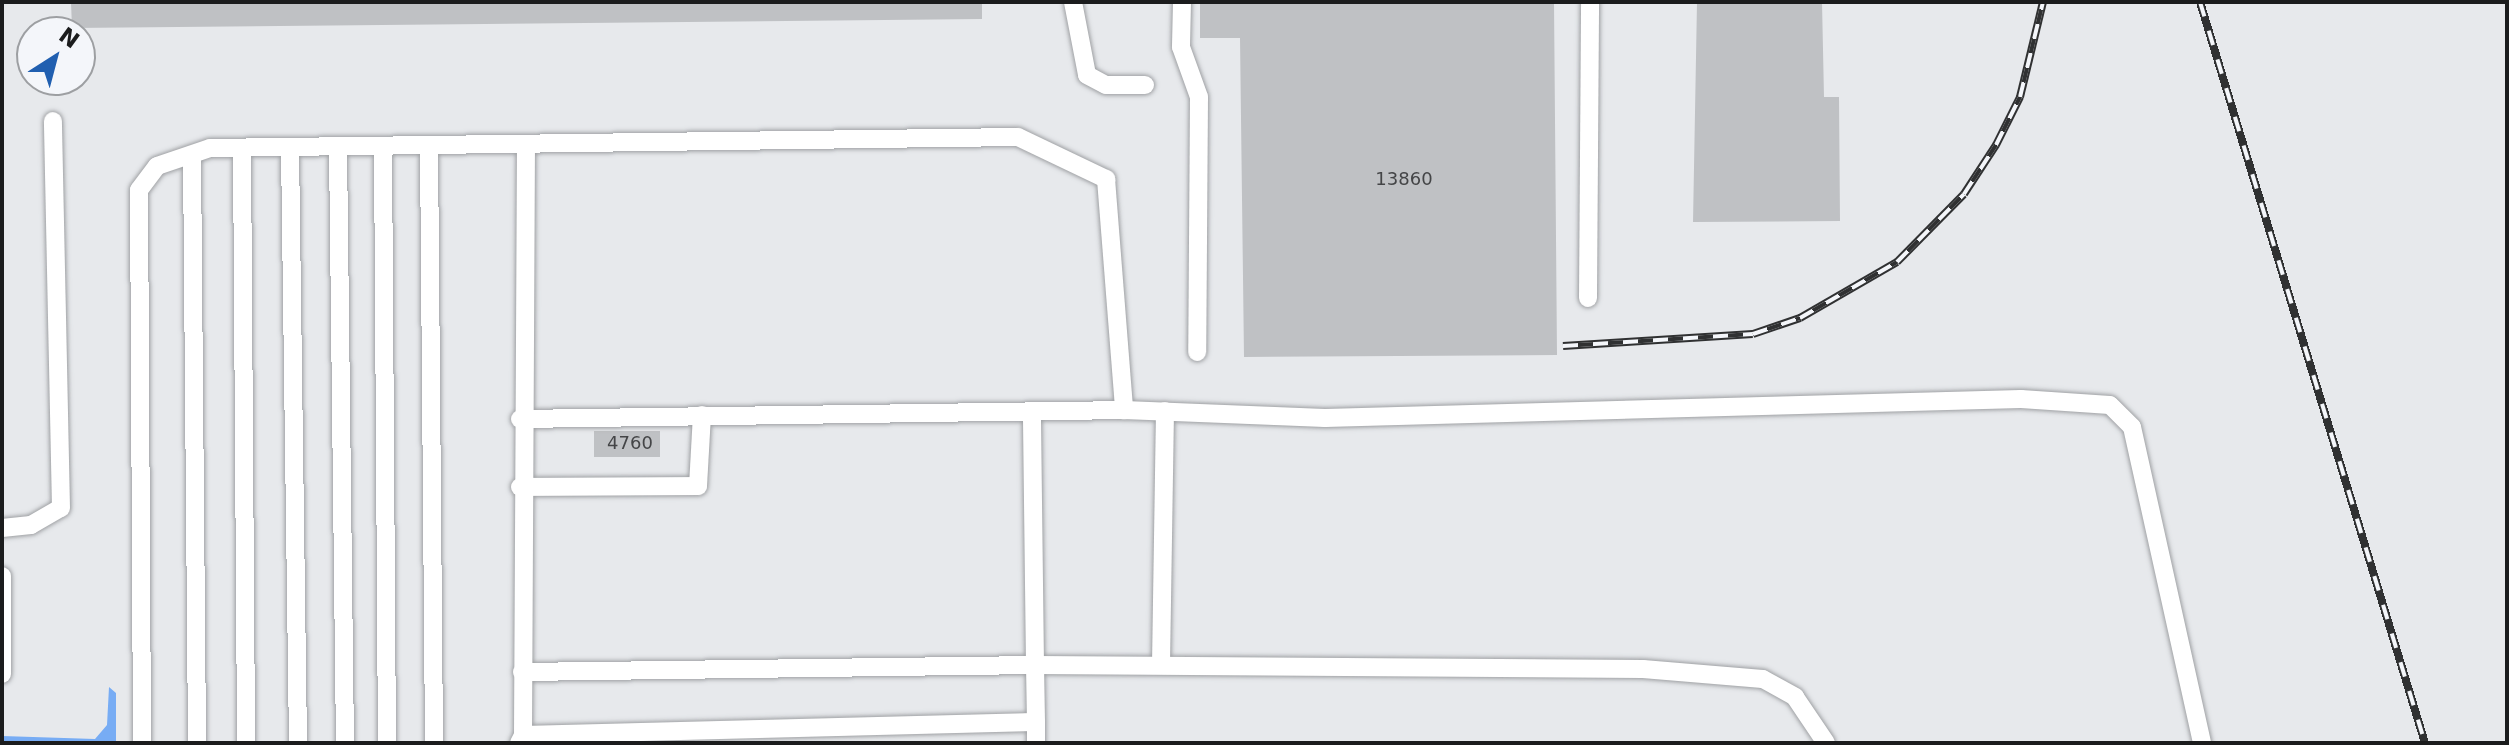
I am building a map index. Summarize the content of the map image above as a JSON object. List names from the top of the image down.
{
  "house_numbers": ["13860", "4760"],
  "north": "top right"
}
